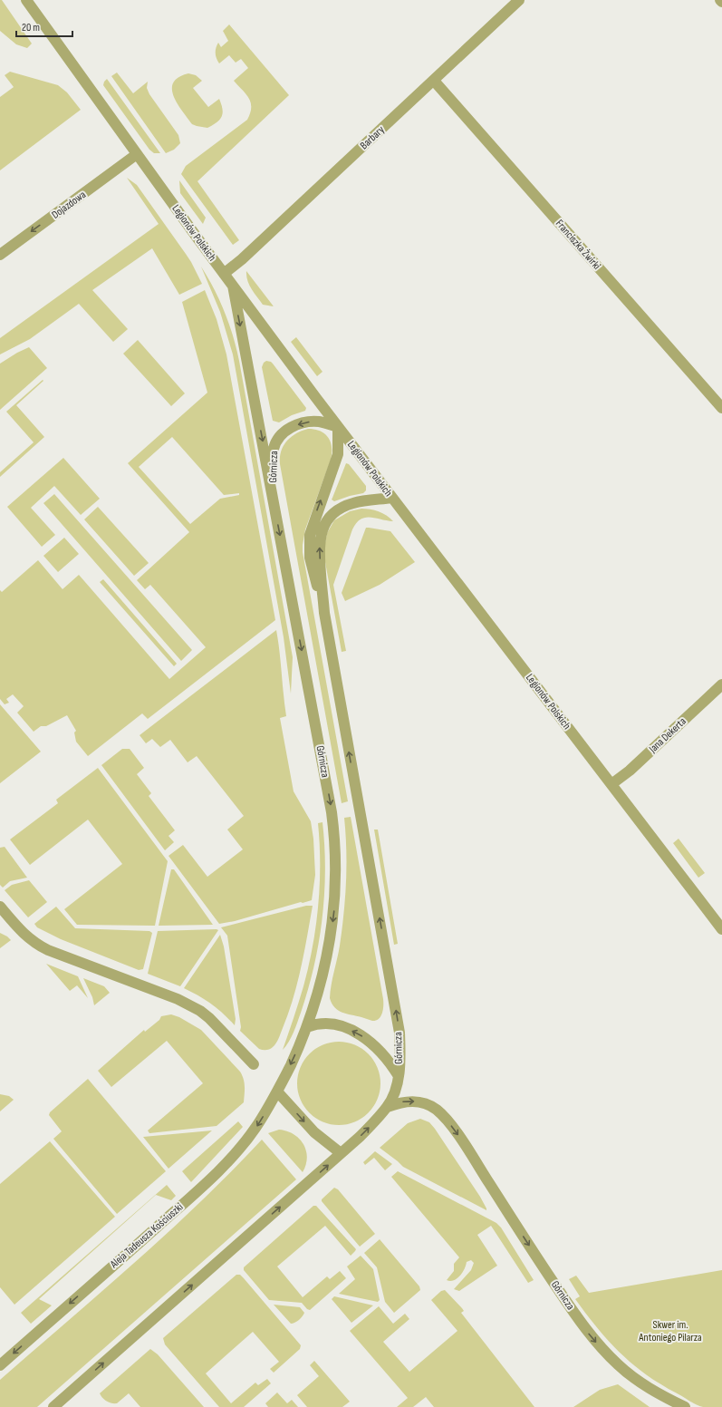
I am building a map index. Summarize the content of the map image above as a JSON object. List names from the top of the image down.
{
  "streets": {
    "street": [
      "Barbary",
      "Dojazdowa",
      "Legionów Polskich",
      "Franciszka Żwirki",
      "Górnicza",
      "Jana Dekerta",
      "Aleja Tadeusza Kościuszki"
    ]
  },
  "crossings": [
    ["Barbary", "Legionów Polskich"],
    ["Barbary", "Franciszka Żwirki"],
    ["Dojazdowa", "Legionów Polskich"],
    ["Legionów Polskich", "Górnicza"],
    ["Legionów Polskich", "Jana Dekerta"],
    ["Górnicza", "Aleja Tadeusza Kościuszki"]
  ],
  "one_way": ["Dojazdowa"],
  "parks": ["Skwer im. Antoniego Pilarza"],
  "scale_bar": "20 m"
}
